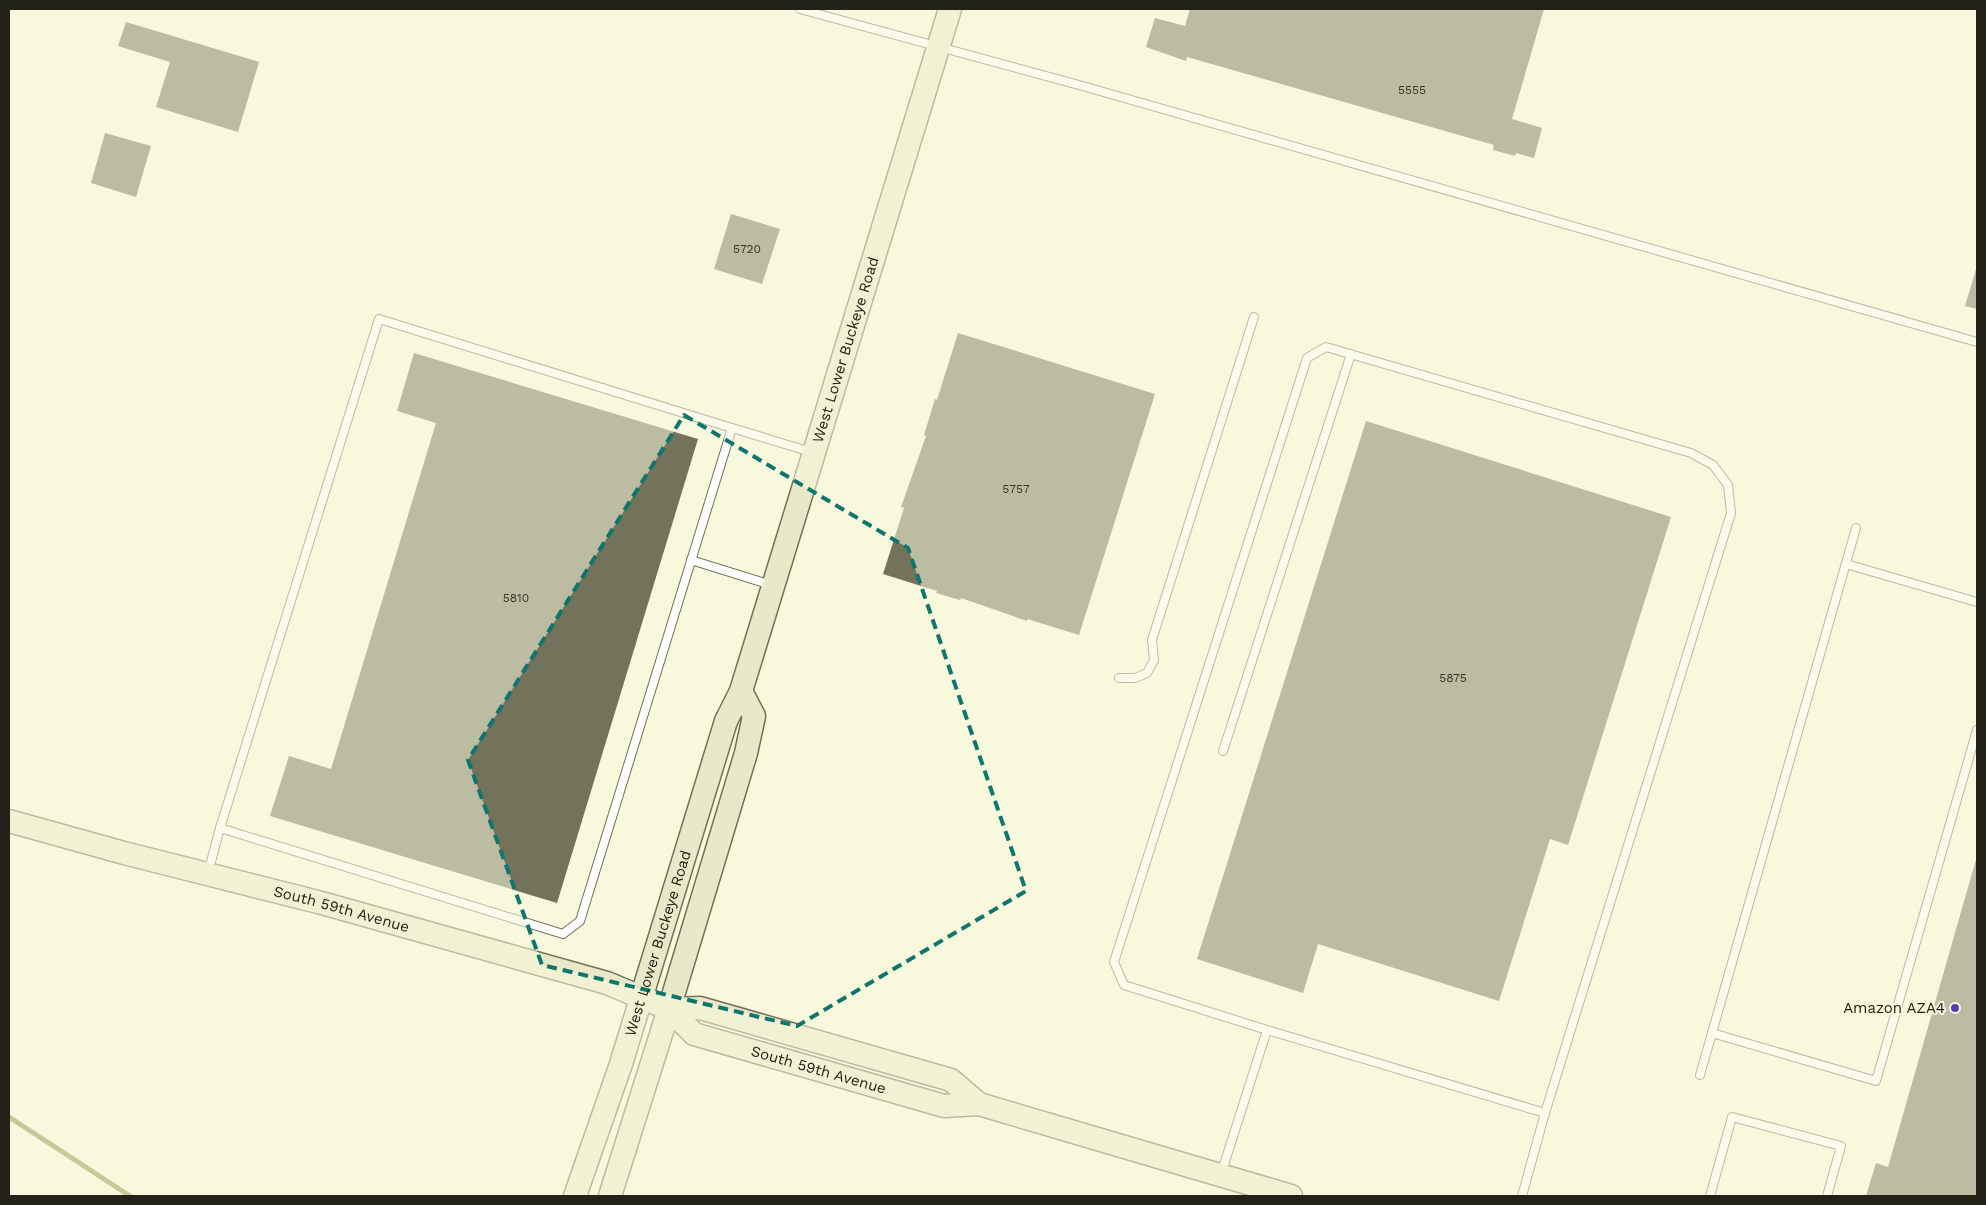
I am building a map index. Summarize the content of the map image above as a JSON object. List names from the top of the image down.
{
  "streets": {
    "main road": ["West Lower Buckeye Road", "South 59th Avenue"]
  },
  "crossings": [
    ["West Lower Buckeye Road", "South 59th Avenue"]
  ],
  "places": ["Amazon AZA4"],
  "house_numbers": [
    "5555",
    "5720",
    "5757",
    "5810",
    "5875"
  ]
}
